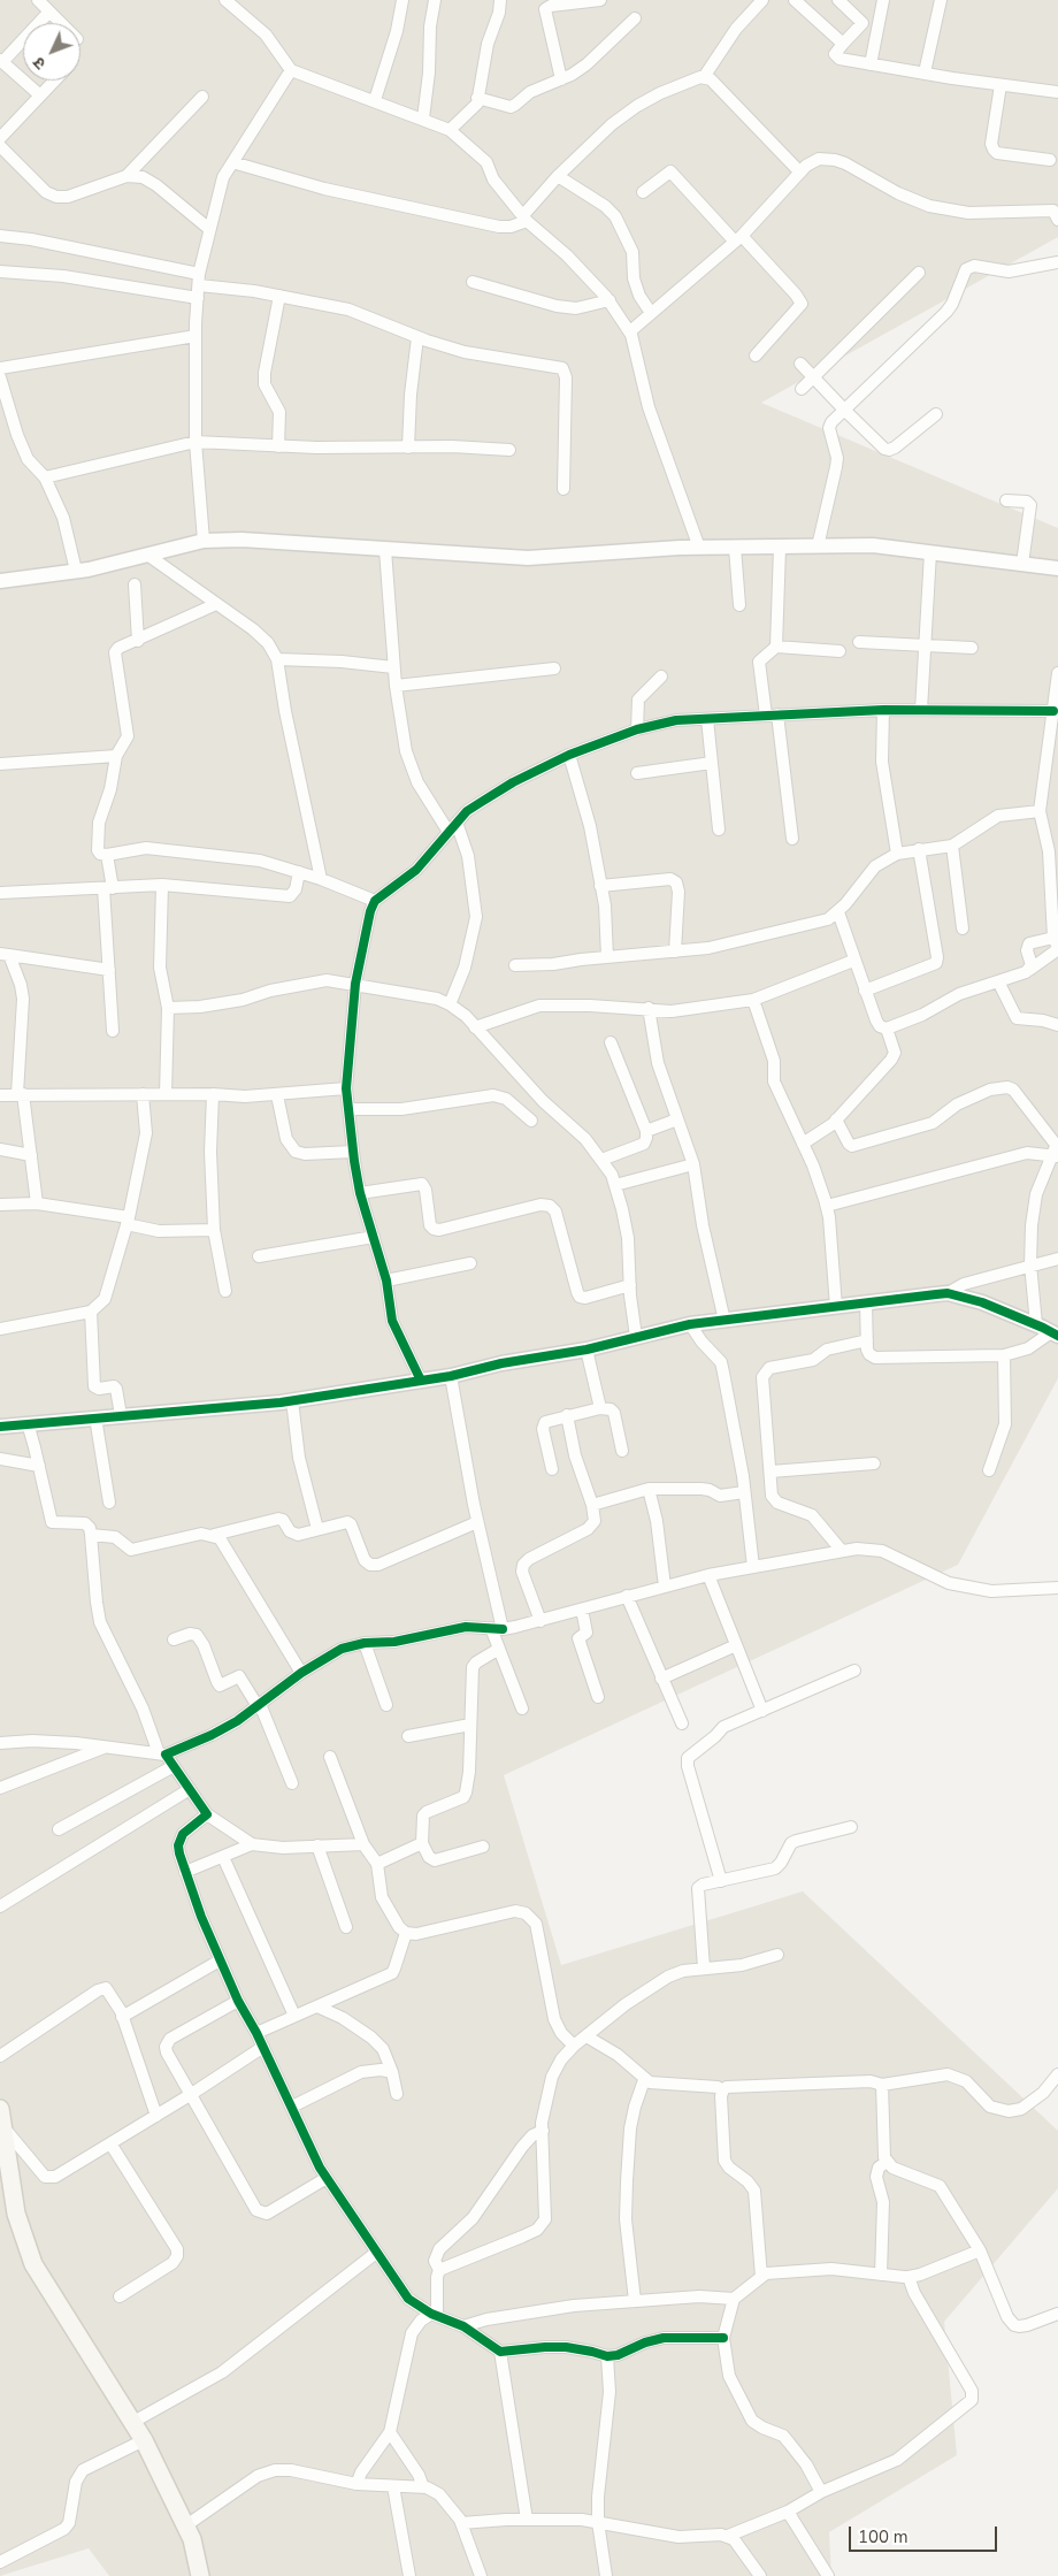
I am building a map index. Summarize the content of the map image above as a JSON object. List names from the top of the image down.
{
  "scale_bar": "100 m",
  "north": "bottom left"
}
